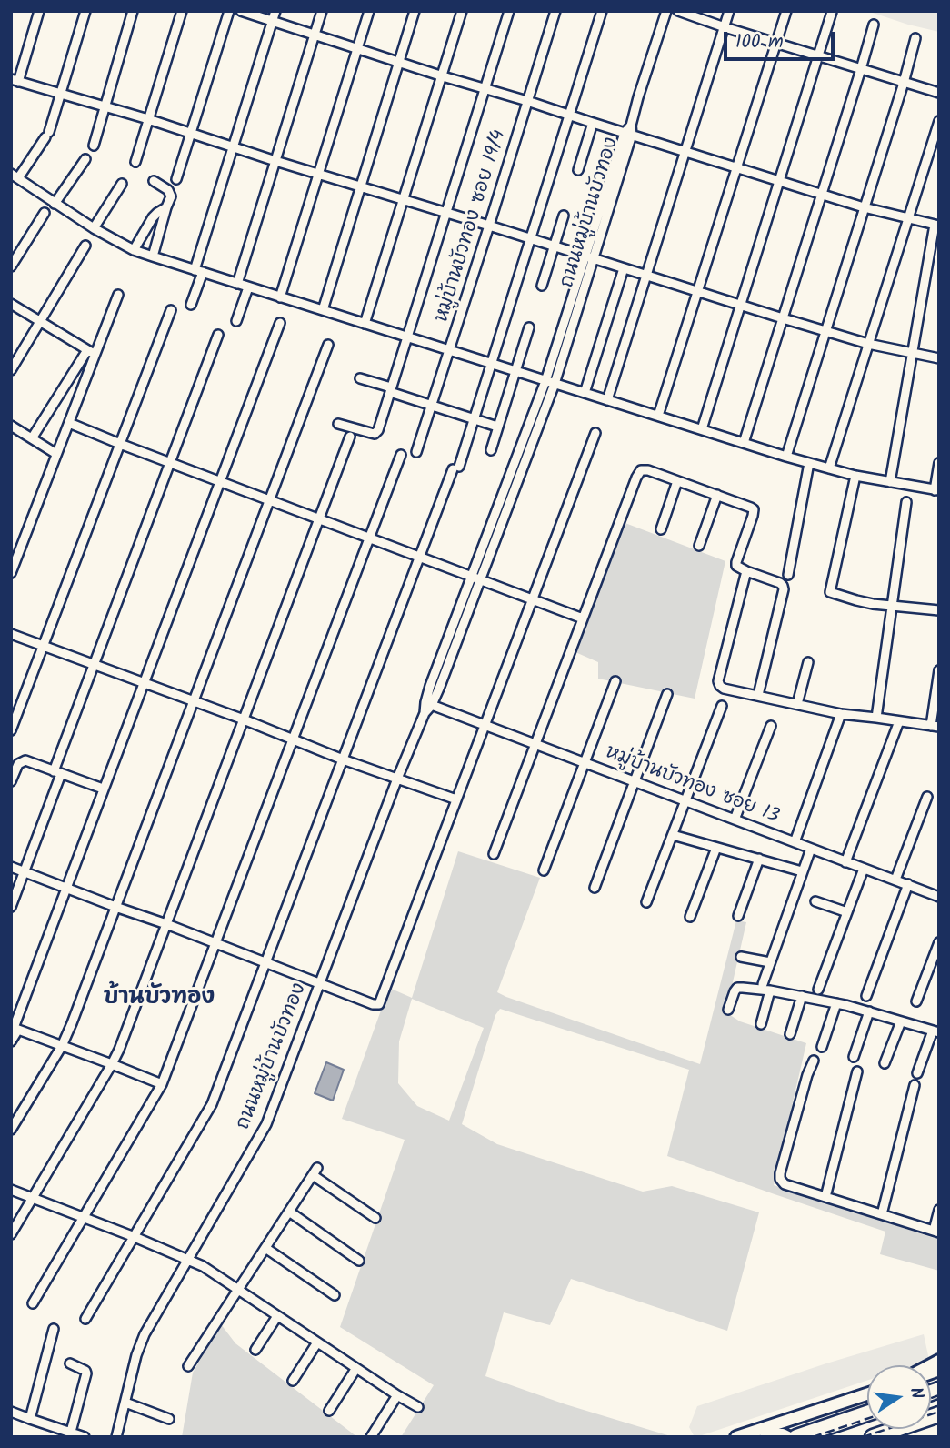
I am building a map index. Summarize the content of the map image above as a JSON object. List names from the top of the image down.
{
  "streets": {
    "street": ["ถนนหมู่บ้านบัวทอง", "หมู่บ้านบัวทอง ซอย 19/4", "หมู่บ้านบัวทอง ซอย 13"]
  },
  "crossings": [
    ["ถนนหมู่บ้านบัวทอง", "หมู่บ้านบัวทอง ซอย 13"]
  ],
  "districts": ["บ้านบัวทอง"],
  "scale_bar": "100 m",
  "north": "right"
}
